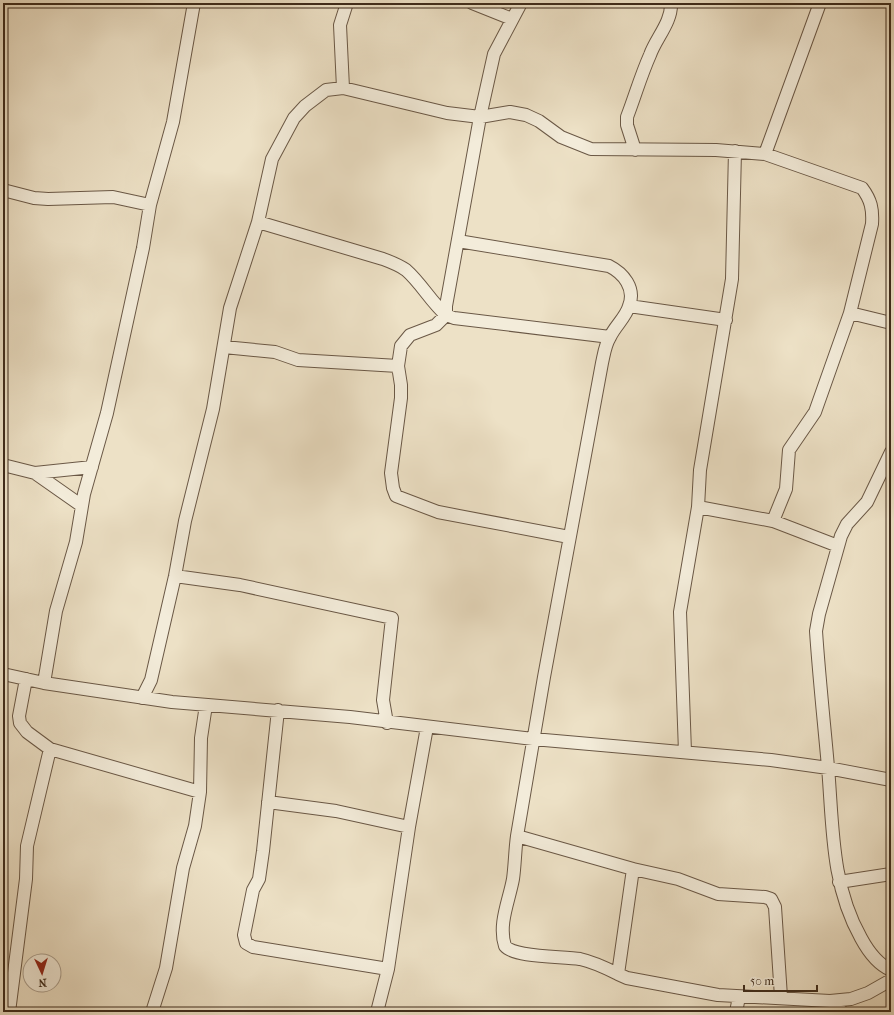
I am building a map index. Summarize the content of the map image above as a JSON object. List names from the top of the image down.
{
  "scale_bar": "50 m",
  "north": "bottom"
}
